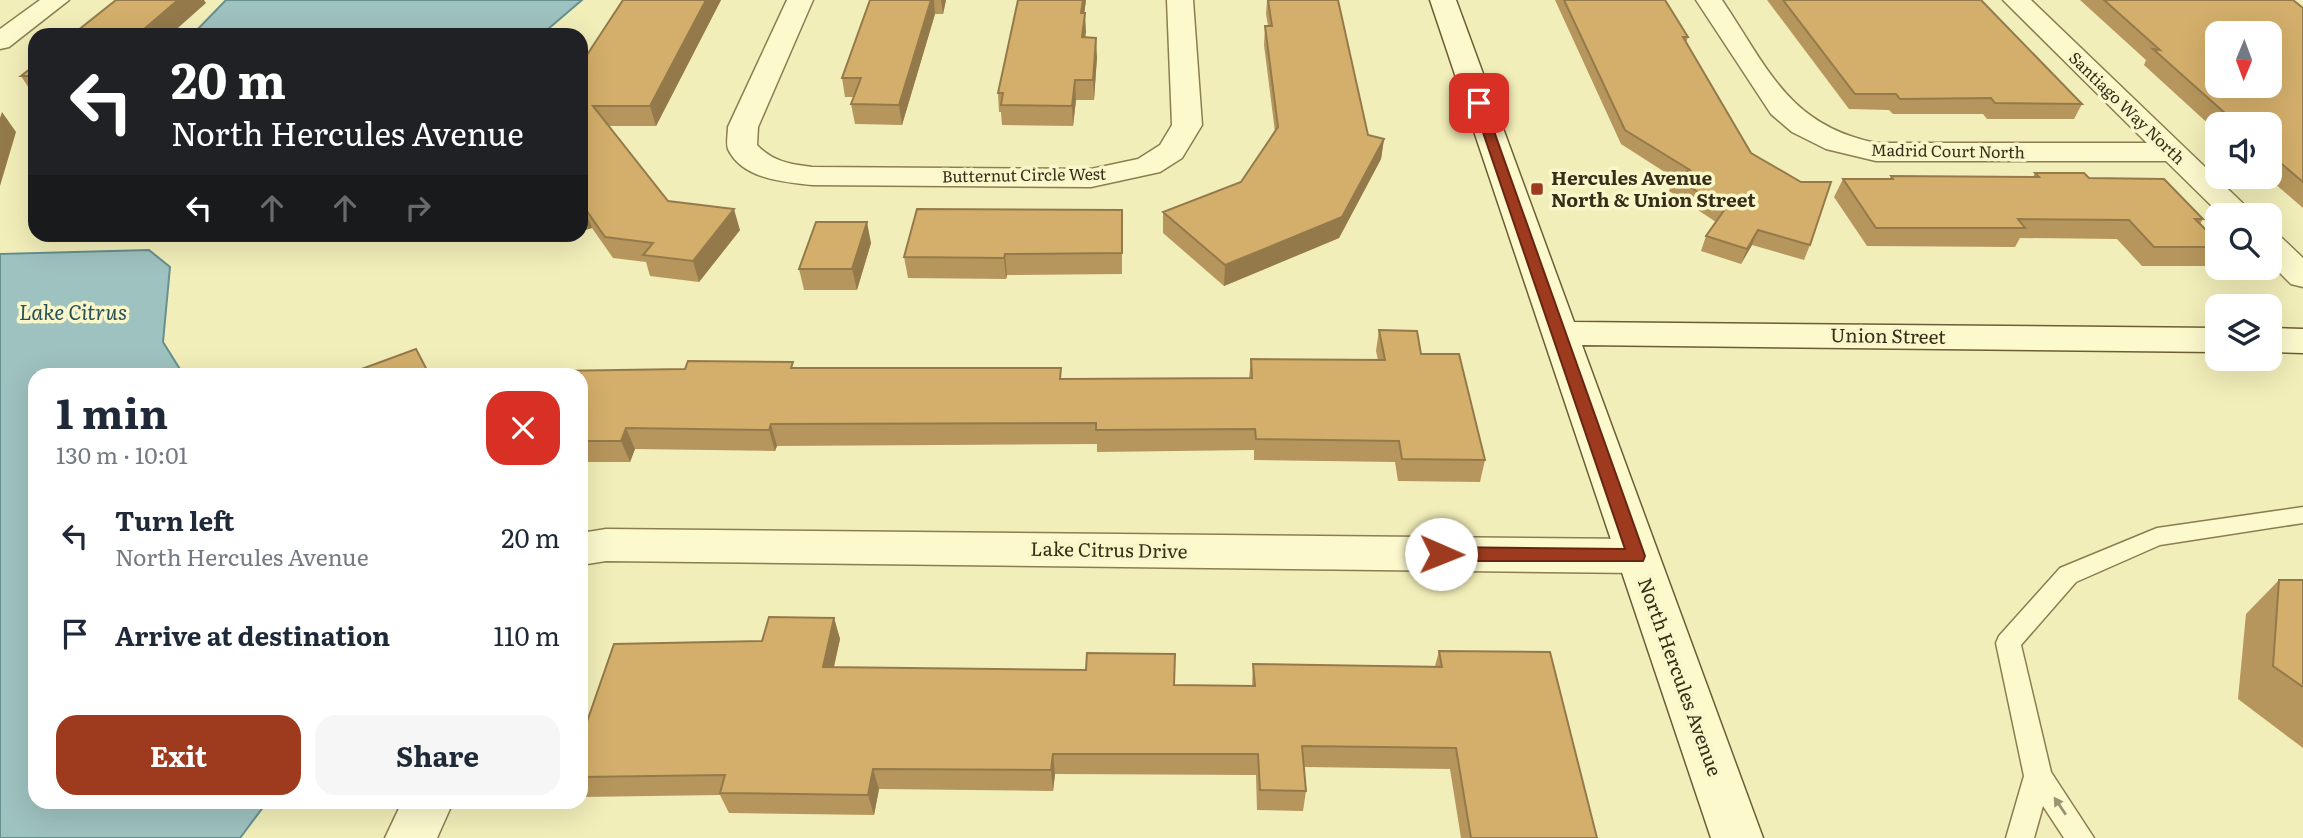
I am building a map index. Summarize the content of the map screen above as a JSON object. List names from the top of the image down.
{
  "streets": {
    "street": [
      "Santiago Way North",
      "Madrid Court North",
      "Butternut Circle West",
      "Union Street",
      "Lake Citrus Drive",
      "North Hercules Avenue"
    ]
  },
  "crossings": [
    ["Santiago Way North", "Madrid Court North"],
    ["Union Street", "North Hercules Avenue"],
    ["Lake Citrus Drive", "North Hercules Avenue"]
  ],
  "water": ["Lake Citrus"],
  "places": {
    "transit": ["Hercules Avenue North & Union Street"]
  },
  "north": "bottom",
  "page": {
    "turn": ["20 m", "North Hercules Avenue"],
    "heading": ["1 min", "130 m · 10:01"],
    "list": [
      {
        "name": "Turn left",
        "note": "North Hercules Avenue",
        "value": "20 m"
      },
      {
        "name": "Arrive at destination",
        "value": "110 m"
      }
    ],
    "buttons": ["Exit", "Share"]
  }
}
